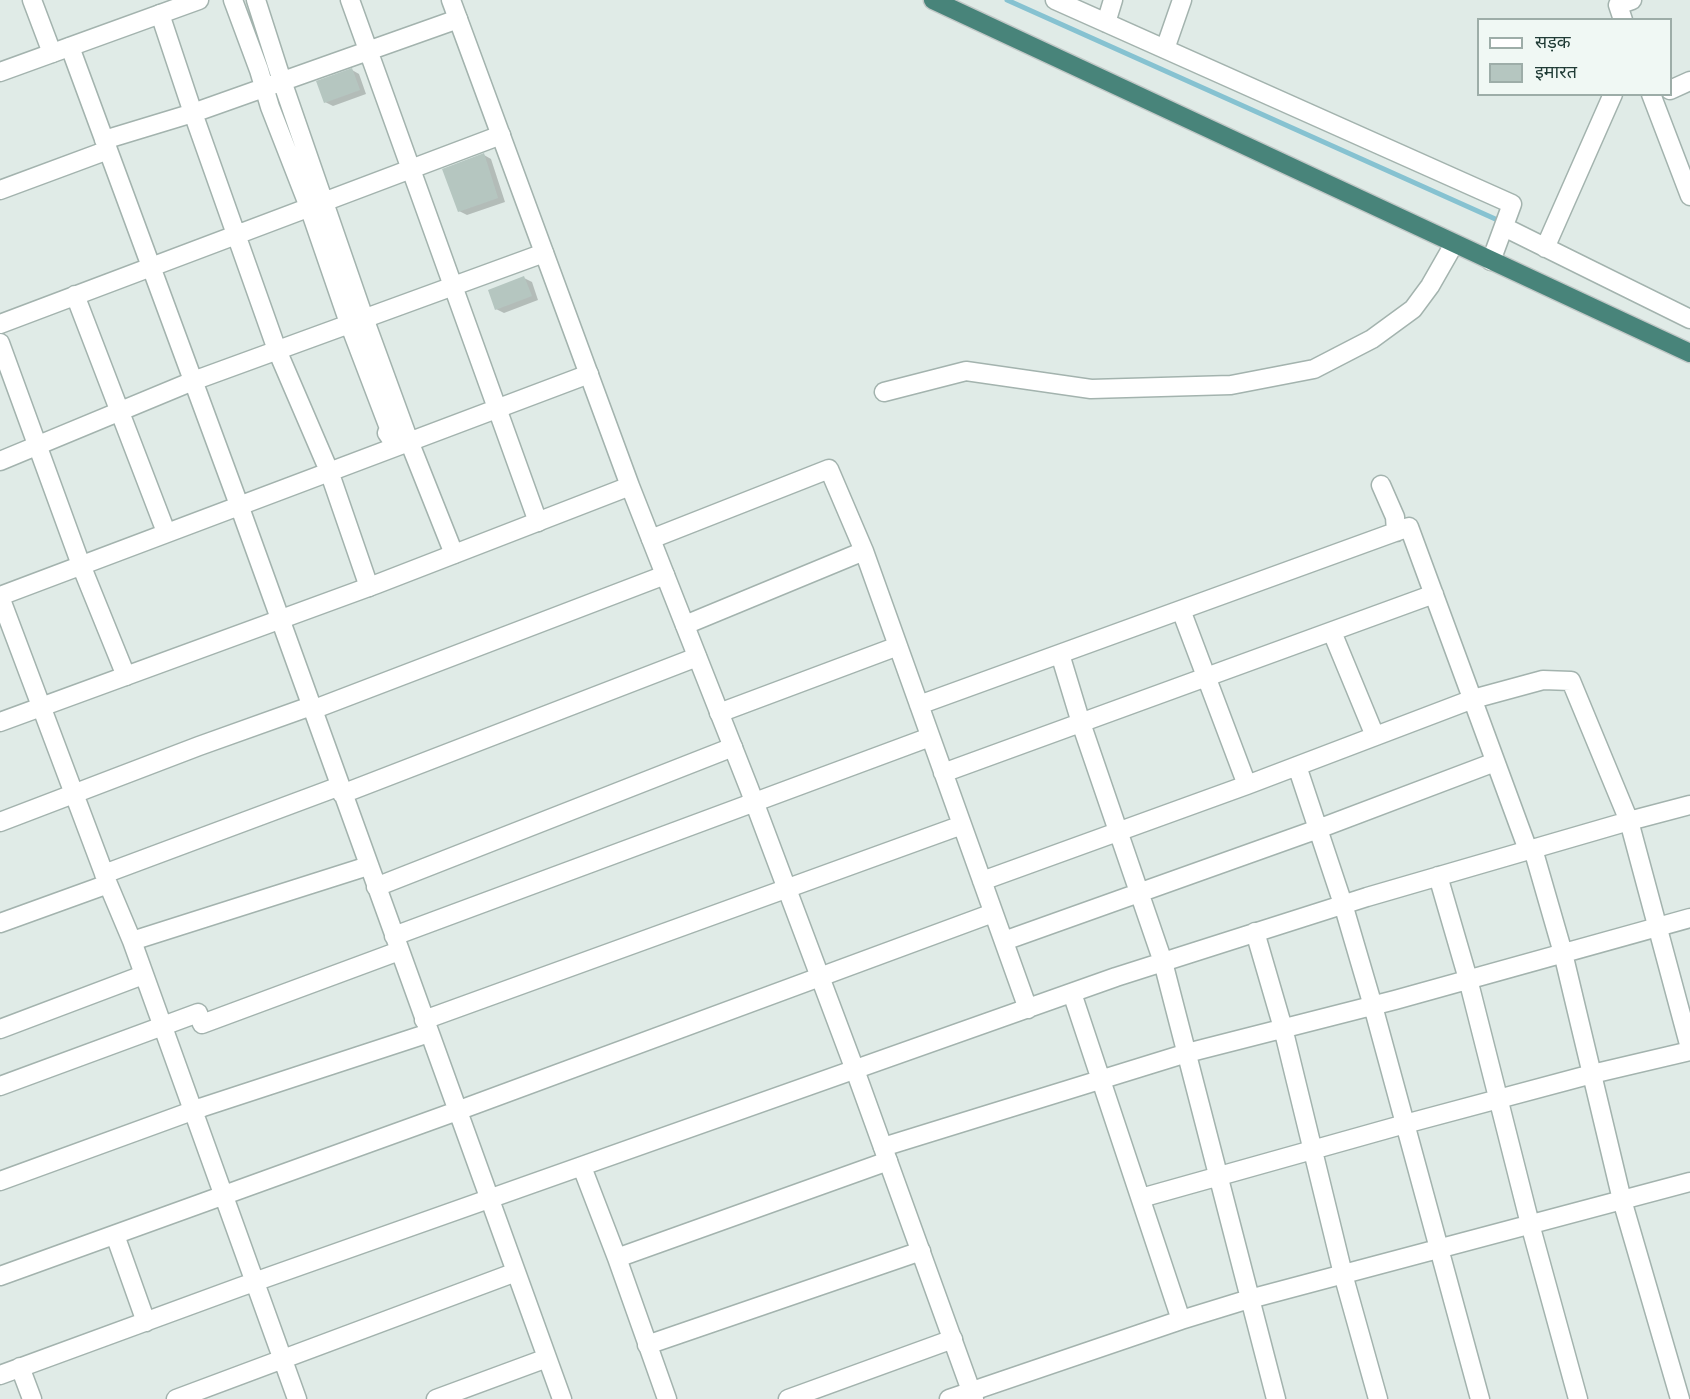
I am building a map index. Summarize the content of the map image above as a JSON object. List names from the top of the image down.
{
  "legend": ["सड़क", "इमारत"]
}
